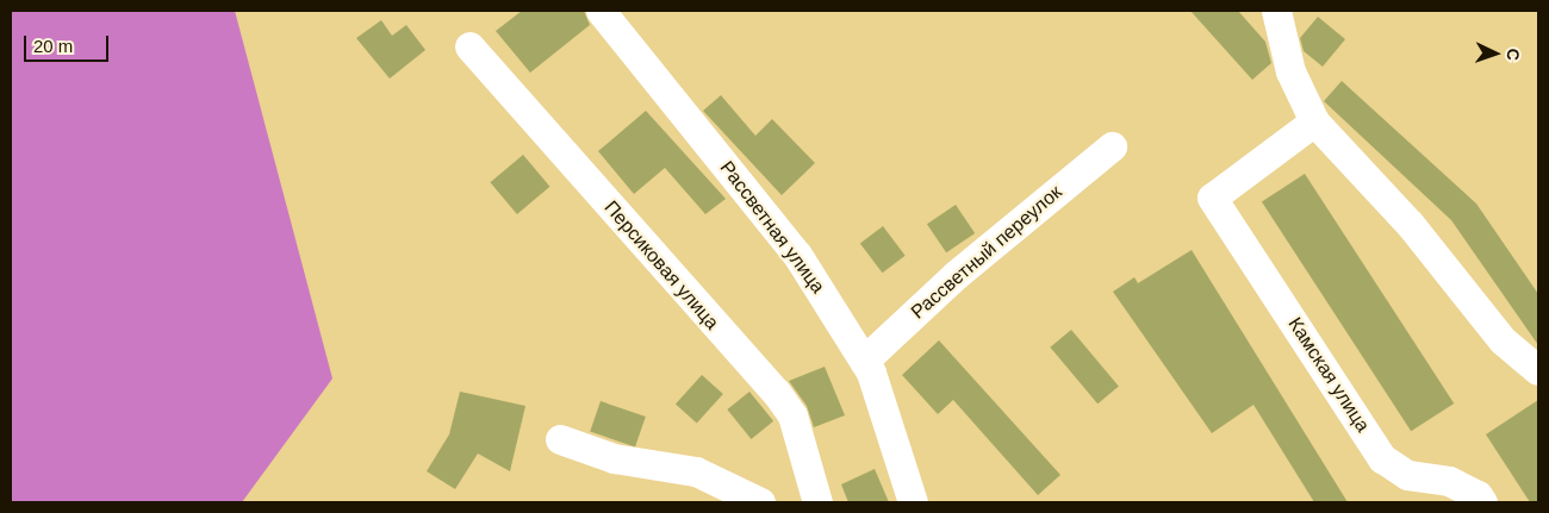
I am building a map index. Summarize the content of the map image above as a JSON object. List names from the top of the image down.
{
  "streets": {
    "street": [
      "Рассветная улица",
      "Рассветный переулок",
      "Персиковая улица",
      "Камская улица"
    ]
  },
  "crossings": [
    ["Рассветная улица", "Рассветный переулок"]
  ],
  "scale_bar": "20 m",
  "north": "right"
}
